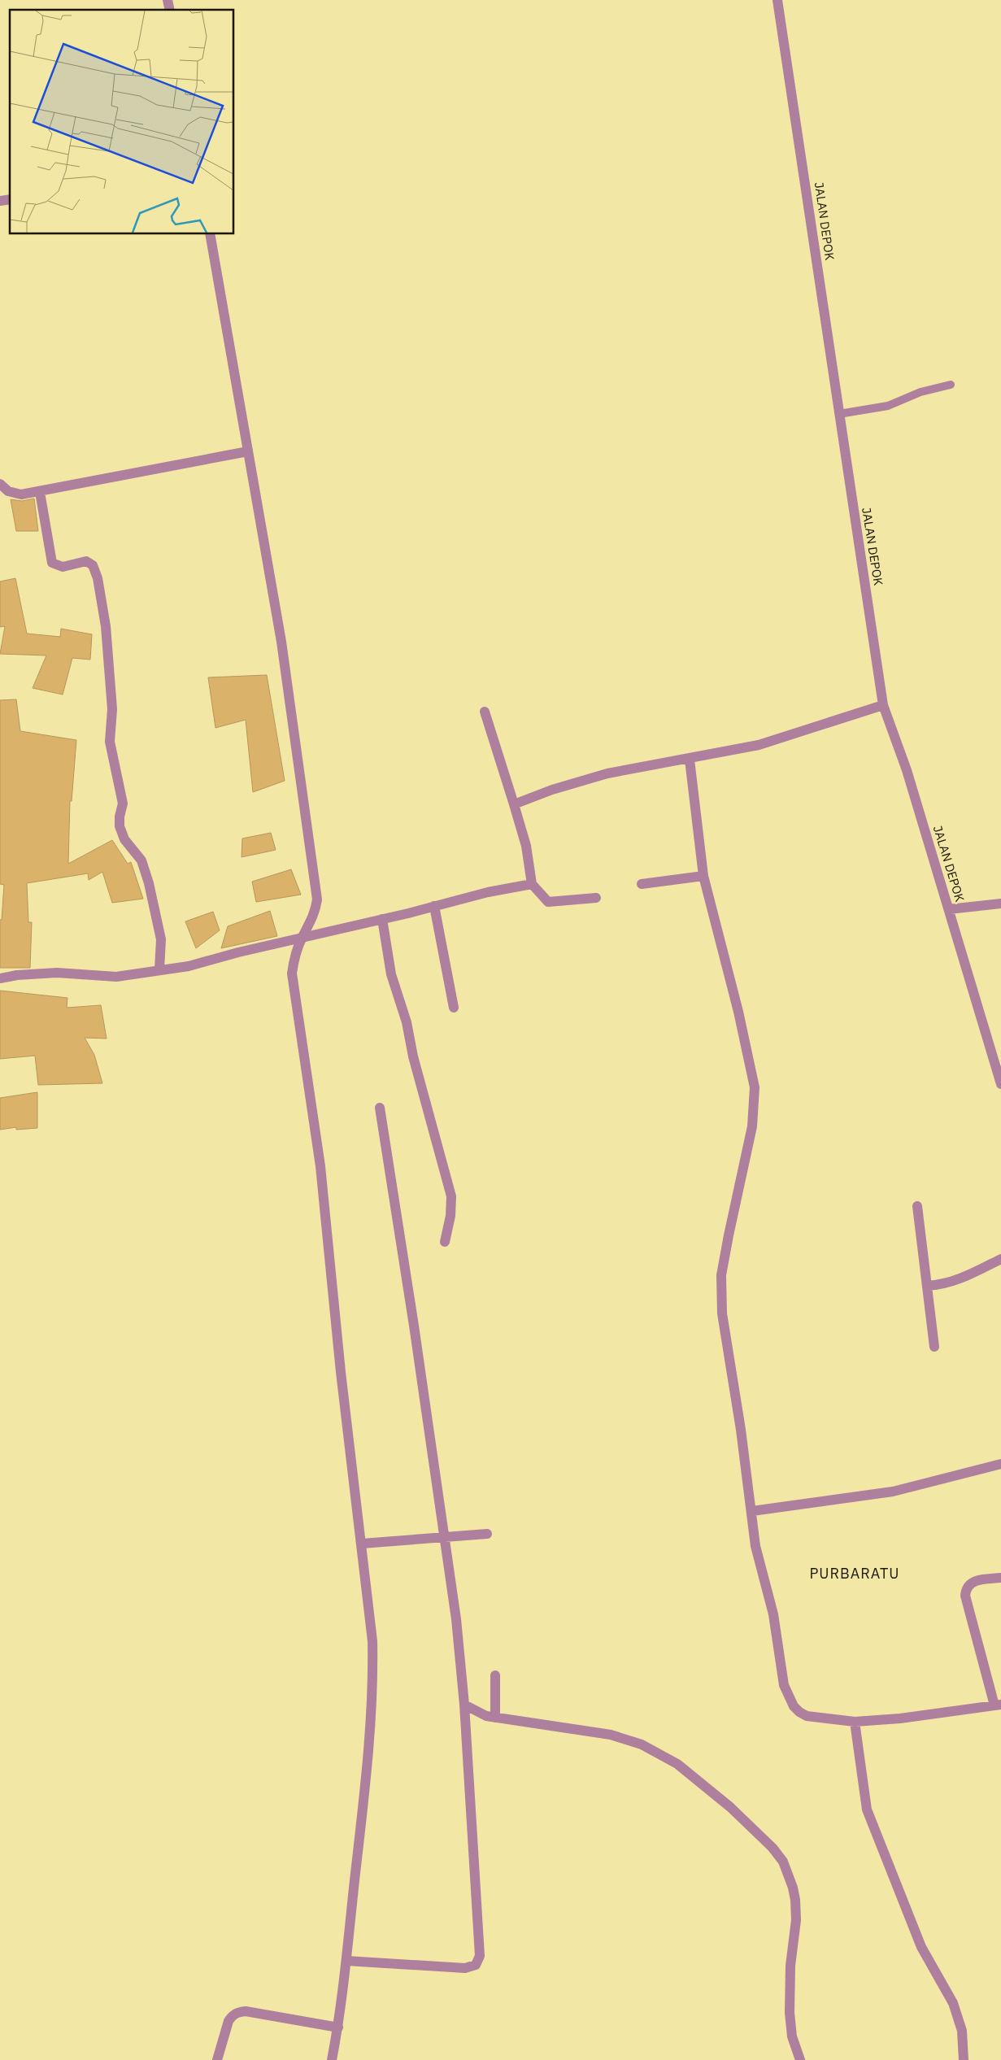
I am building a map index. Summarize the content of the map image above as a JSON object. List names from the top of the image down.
{
  "streets": {
    "street": ["JALAN DEPOK"]
  },
  "districts": ["PURBARATU"]
}
